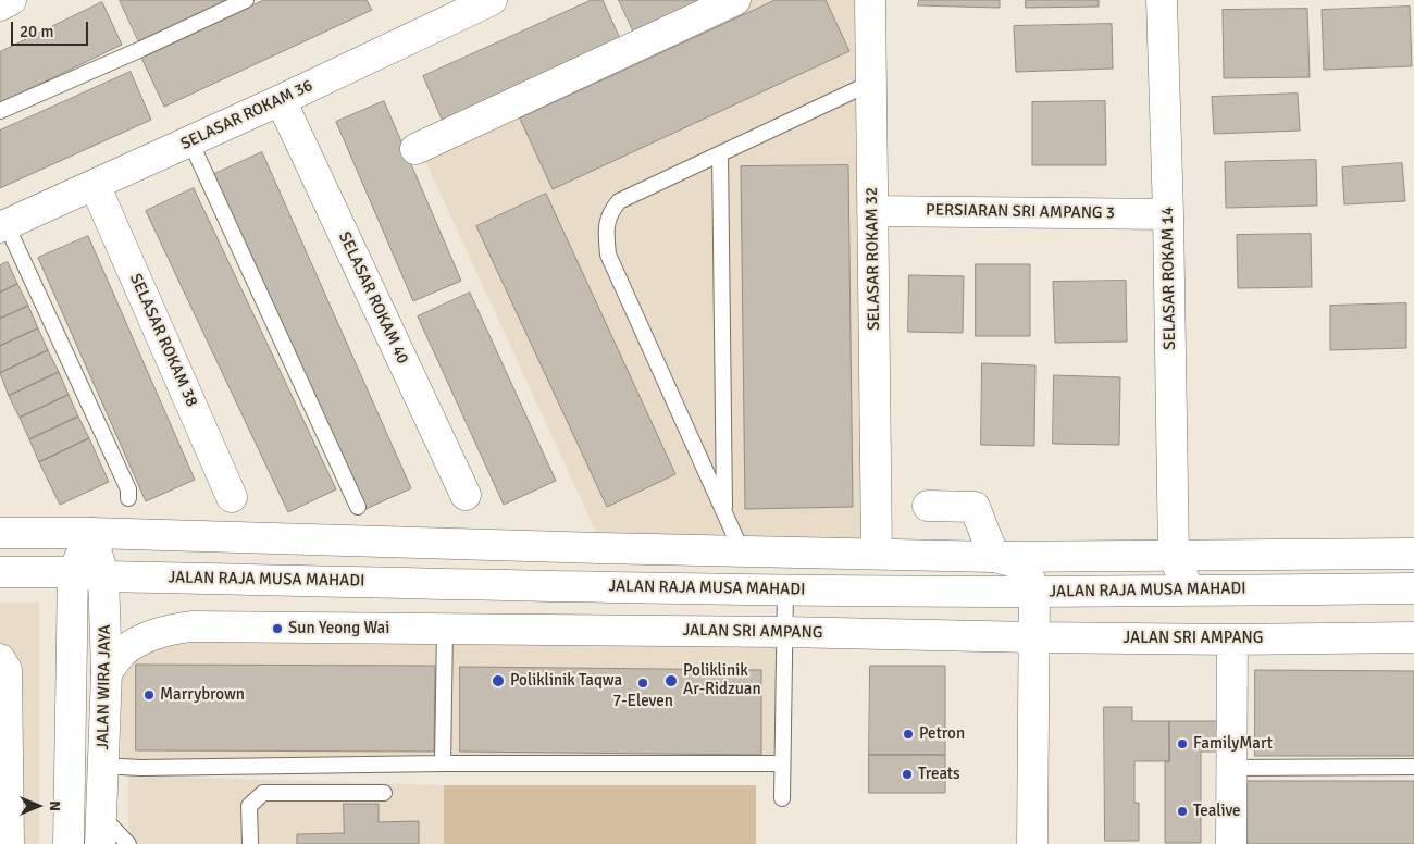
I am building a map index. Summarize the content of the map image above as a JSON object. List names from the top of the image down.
{
  "streets": {
    "street": [
      "SELASAR ROKAM 36",
      "PERSIARAN SRI AMPANG 3",
      "SELASAR ROKAM 32",
      "SELASAR ROKAM 14",
      "SELASAR ROKAM 40",
      "SELASAR ROKAM 38",
      "JALAN RAJA MUSA MAHADI",
      "JALAN SRI AMPANG",
      "JALAN WIRA JAYA"
    ]
  },
  "crossings": [
    ["SELASAR ROKAM 36", "SELASAR ROKAM 40"],
    ["SELASAR ROKAM 36", "SELASAR ROKAM 38"],
    ["PERSIARAN SRI AMPANG 3", "SELASAR ROKAM 32"],
    ["PERSIARAN SRI AMPANG 3", "SELASAR ROKAM 14"],
    ["SELASAR ROKAM 32", "JALAN RAJA MUSA MAHADI"],
    ["SELASAR ROKAM 14", "JALAN RAJA MUSA MAHADI"],
    ["JALAN RAJA MUSA MAHADI", "JALAN WIRA JAYA"],
    ["JALAN SRI AMPANG", "JALAN WIRA JAYA"]
  ],
  "places": [
    "Sun Yeong Wai",
    "Poliklinik Taqwa",
    "Poliklinik Ar-Ridzuan",
    "7-Eleven",
    "Marrybrown",
    "Petron",
    "FamilyMart",
    "Treats",
    "Tealive"
  ],
  "scale_bar": "20 m",
  "north": "right"
}
